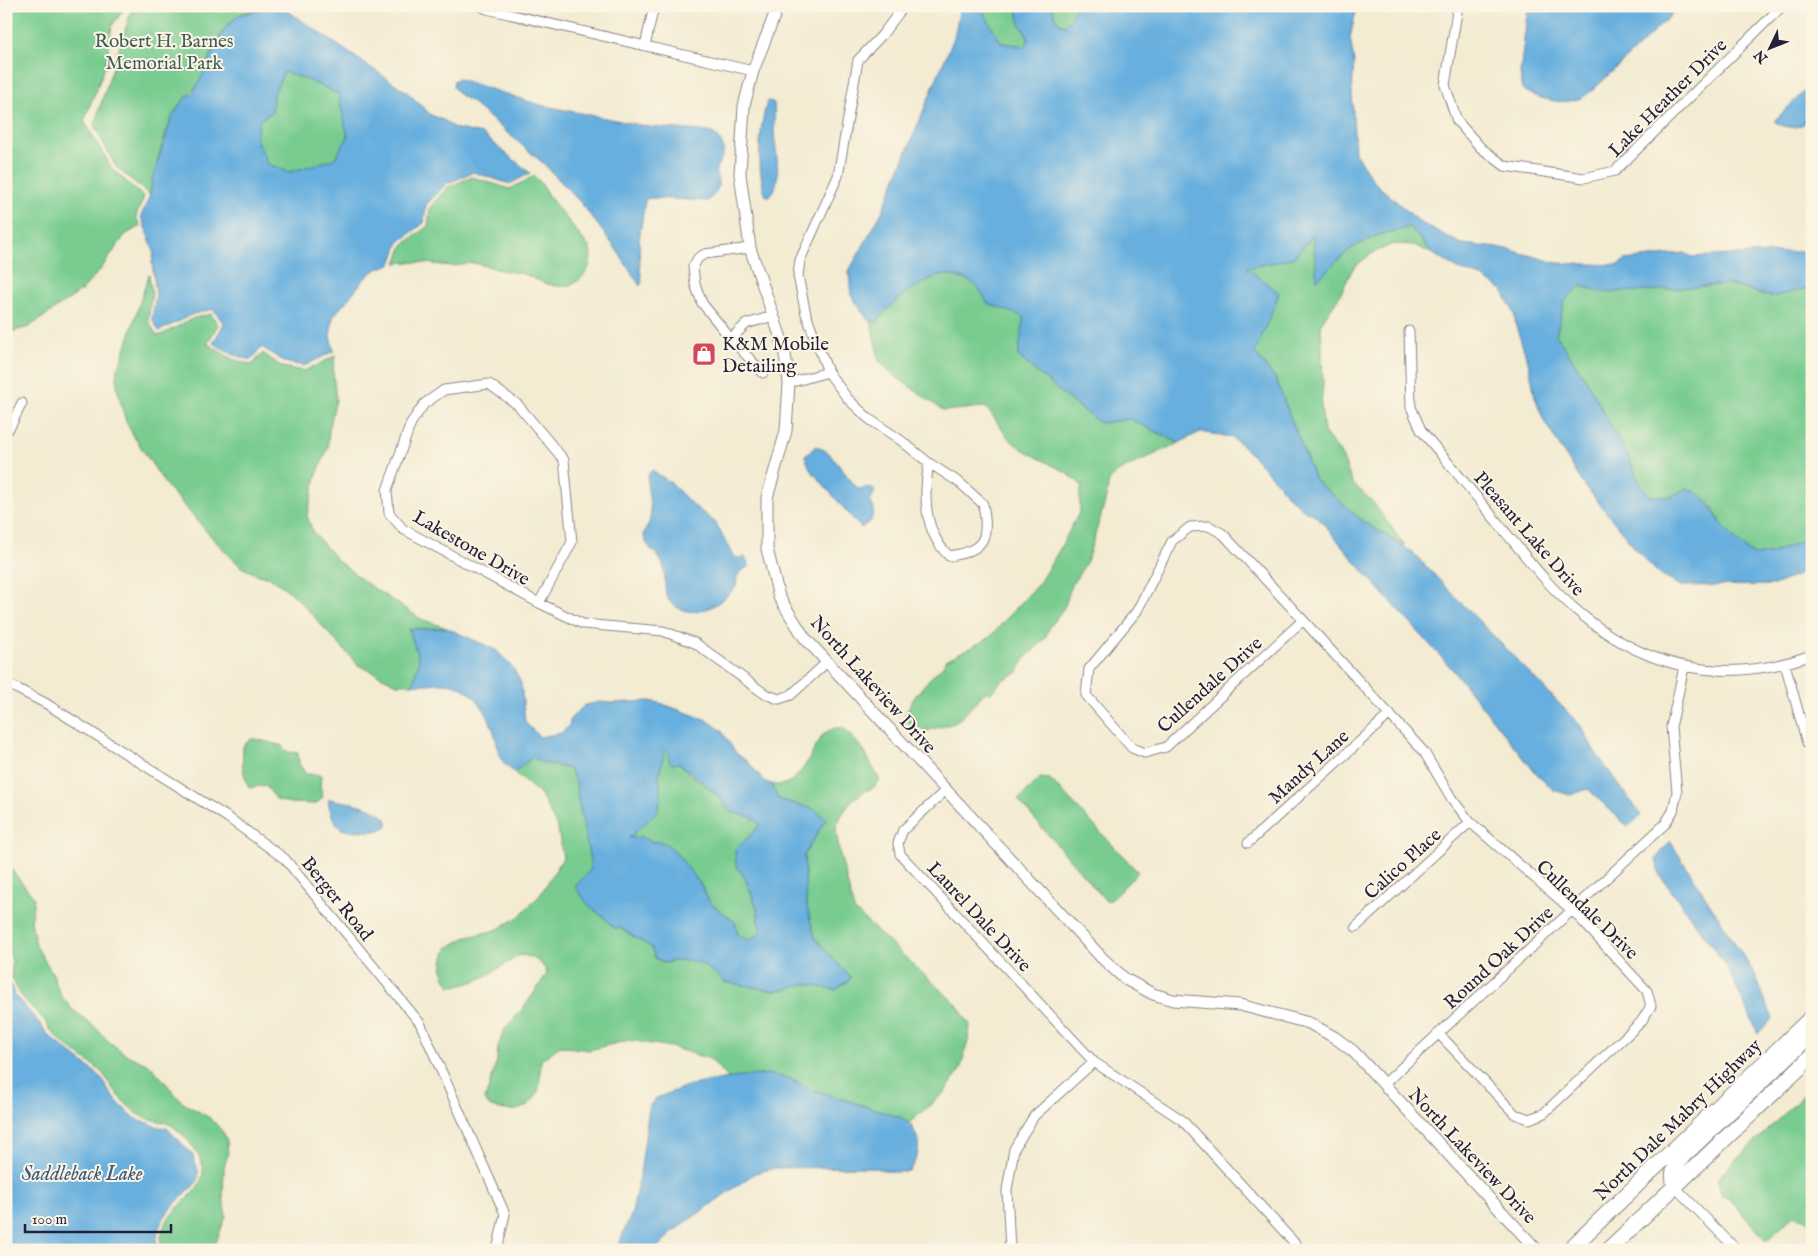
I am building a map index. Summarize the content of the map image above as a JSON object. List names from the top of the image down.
{
  "streets": {
    "main road": ["North Dale Mabry Highway"],
    "street": [
      "Lake Heather Drive",
      "Pleasant Lake Drive",
      "Lakestone Drive",
      "North Lakeview Drive",
      "Cullendale Drive",
      "Mandy Lane",
      "Calico Place",
      "Berger Road",
      "Laurel Dale Drive",
      "Round Oak Drive"
    ]
  },
  "crossings": [
    ["Pleasant Lake Drive", "Round Oak Drive"],
    ["Lakestone Drive", "North Lakeview Drive"],
    ["North Lakeview Drive", "Laurel Dale Drive"],
    ["North Lakeview Drive", "Round Oak Drive"],
    ["Cullendale Drive", "Mandy Lane"],
    ["Cullendale Drive", "Calico Place"],
    ["Cullendale Drive", "Round Oak Drive"]
  ],
  "water": ["Saddleback Lake"],
  "parks": ["Robert H. Barnes Memorial Park"],
  "places": {
    "shop": ["K&M Mobile Detailing"]
  },
  "scale_bar": "100 m",
  "north": "bottom left"
}
